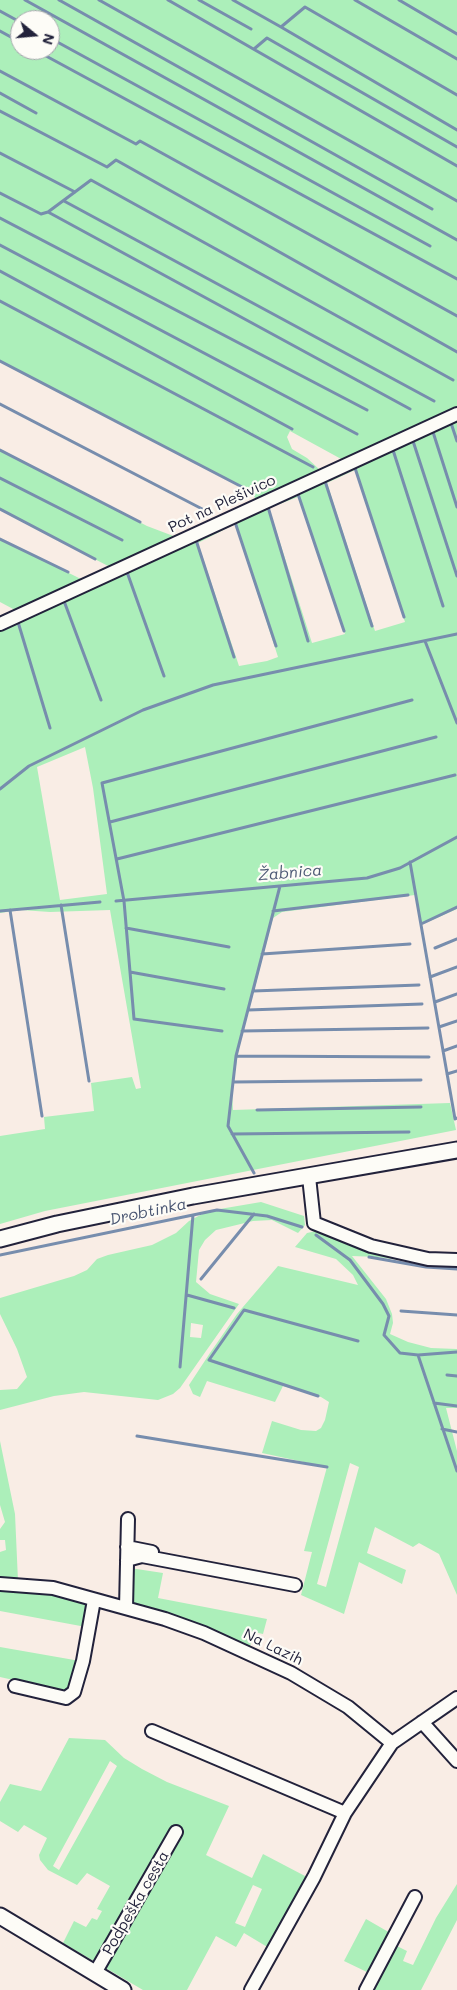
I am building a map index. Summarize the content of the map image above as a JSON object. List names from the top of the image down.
{
  "streets": {
    "main road": ["Podpeška cesta"],
    "street": ["Pot na Plešivico", "Na Lazih"]
  },
  "water": ["Žabnica", "Drobtinka"],
  "north": "right"
}
